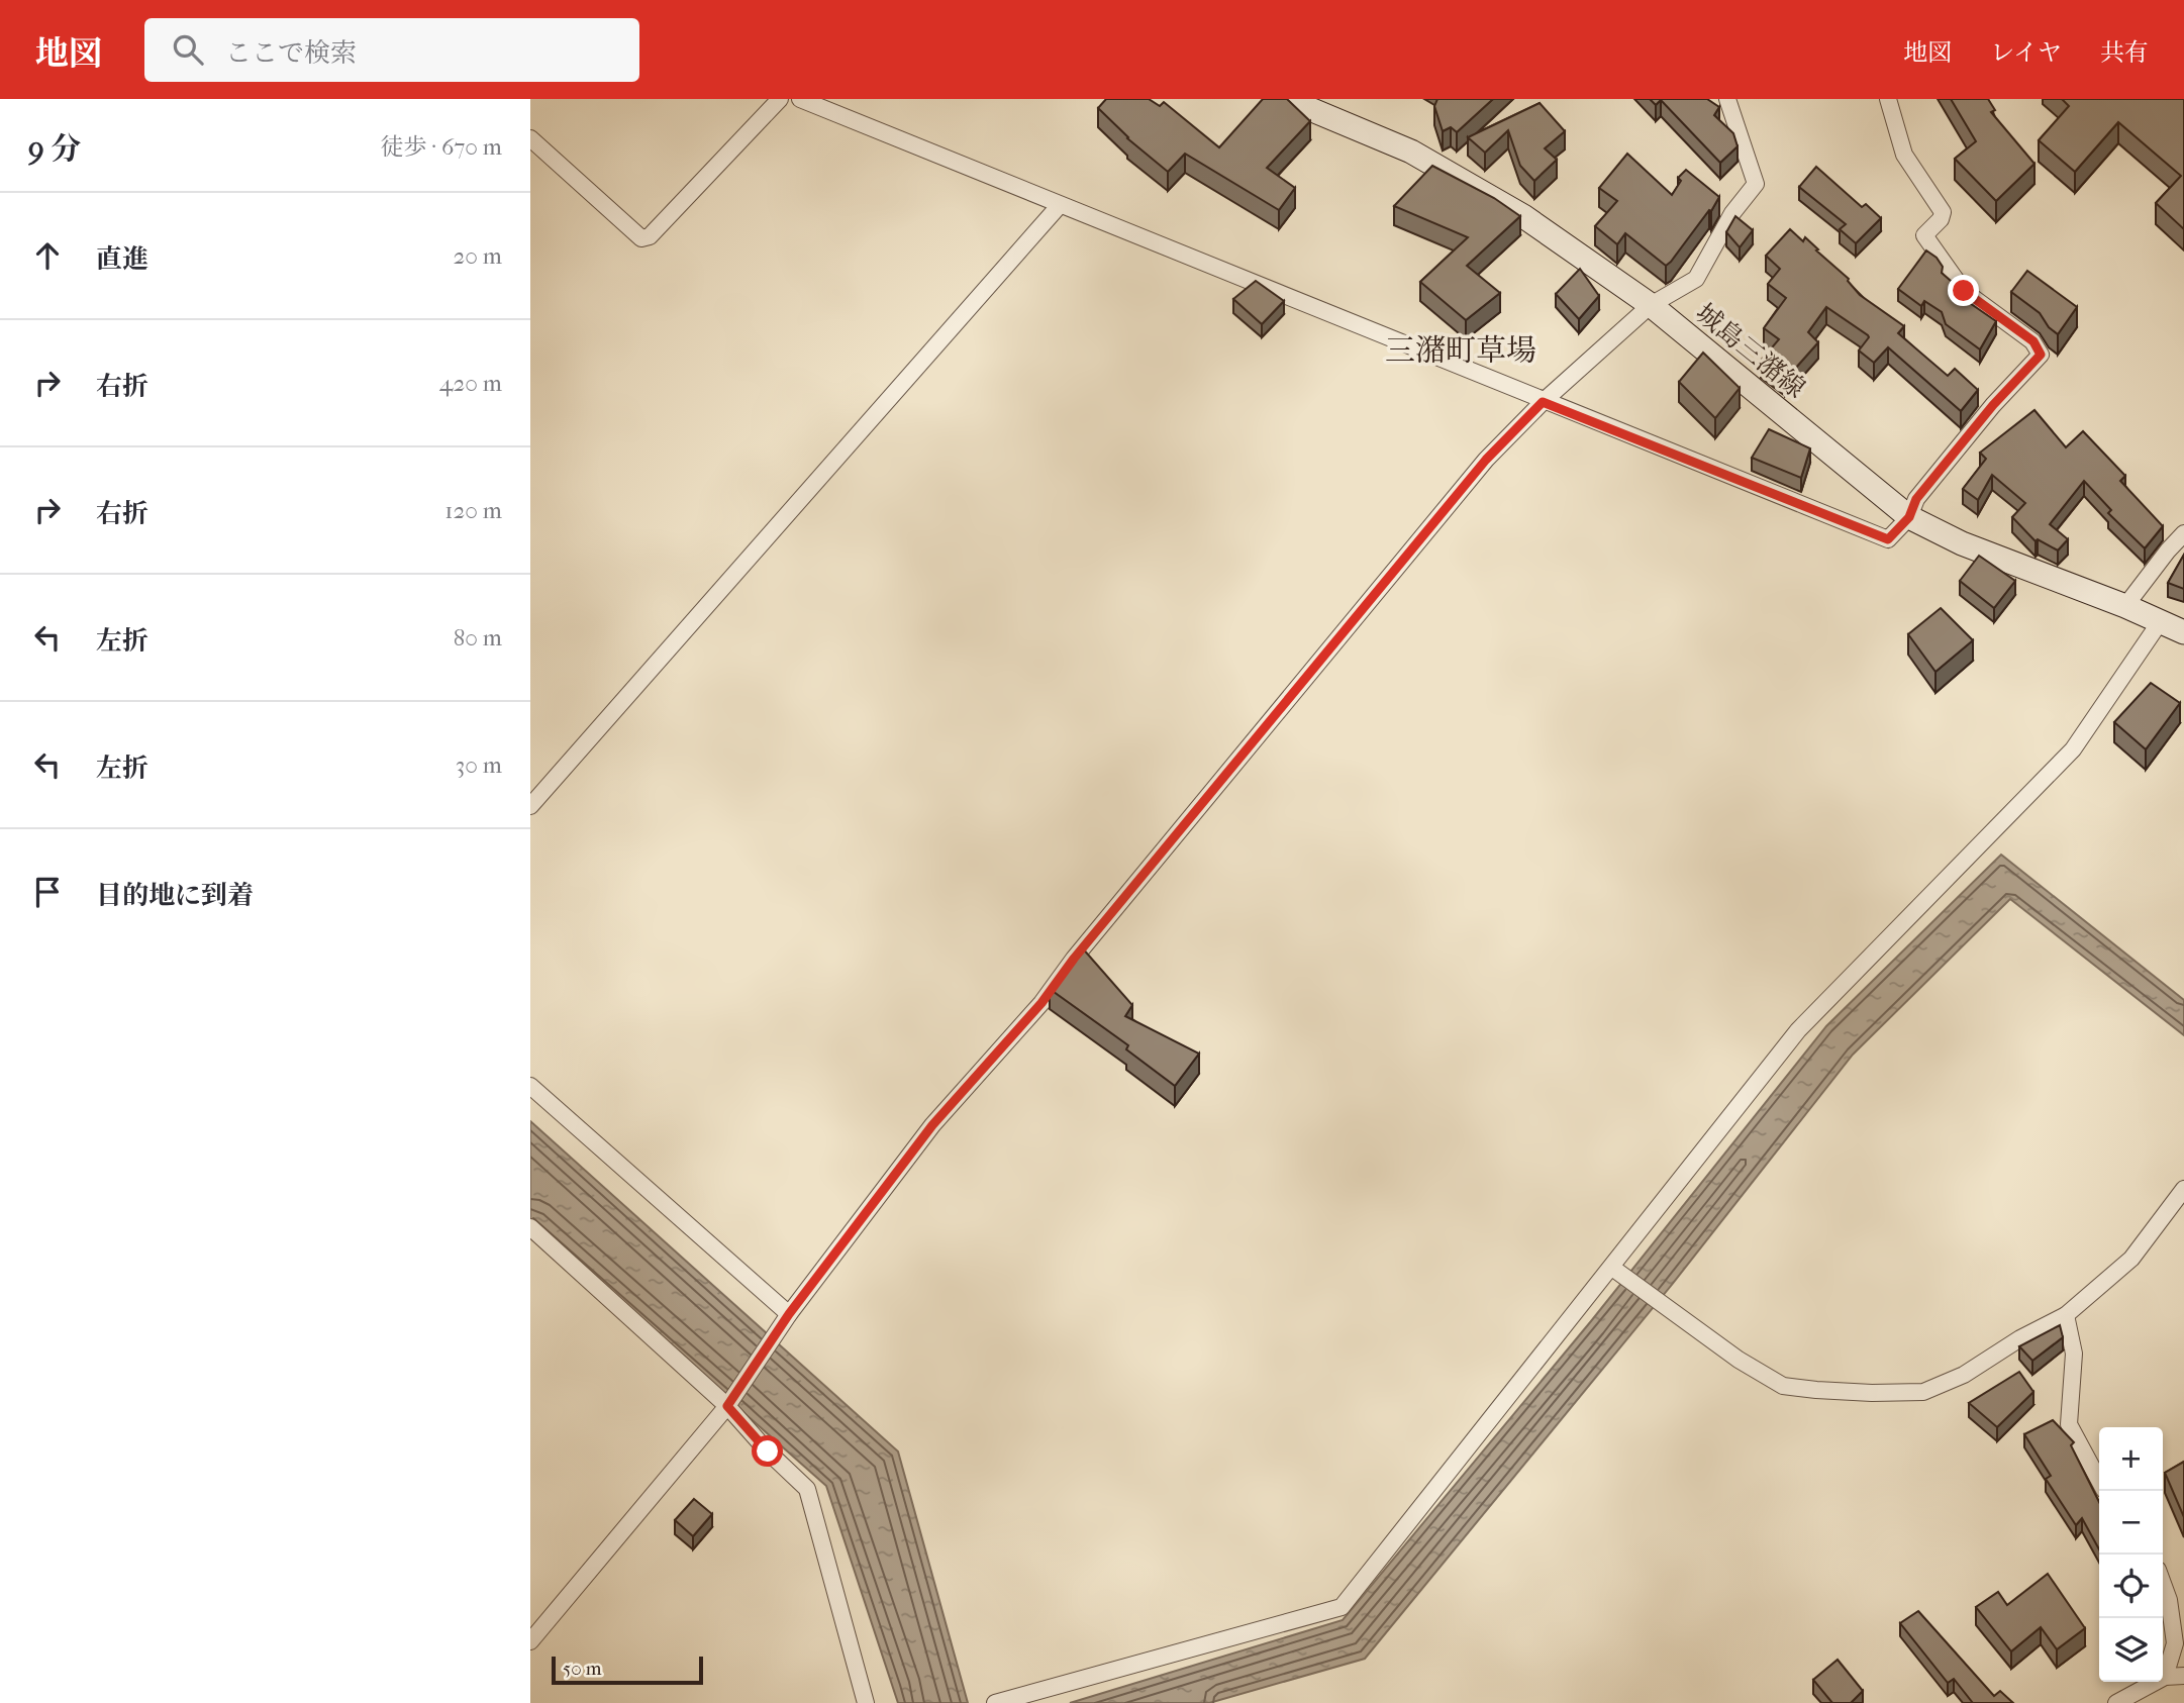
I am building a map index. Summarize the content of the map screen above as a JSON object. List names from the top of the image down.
{
  "streets": {
    "main road": ["城島三潴線"]
  },
  "districts": ["三潴町草場"],
  "scale_bar": "50 m",
  "page": {
    "header": "地図",
    "search": "ここで検索",
    "nav": ["地図", "レイヤ", "共有"],
    "heading": ["9 分", "徒歩 · 670 m"],
    "list": [
      ["直進", "20 m"],
      ["右折", "420 m"],
      ["右折", "120 m"],
      ["左折", "80 m"],
      ["左折", "30 m"],
      "目的地に到着"
    ],
    "map_buttons": ["+", "−"],
    "scale": "50 m"
  }
}
